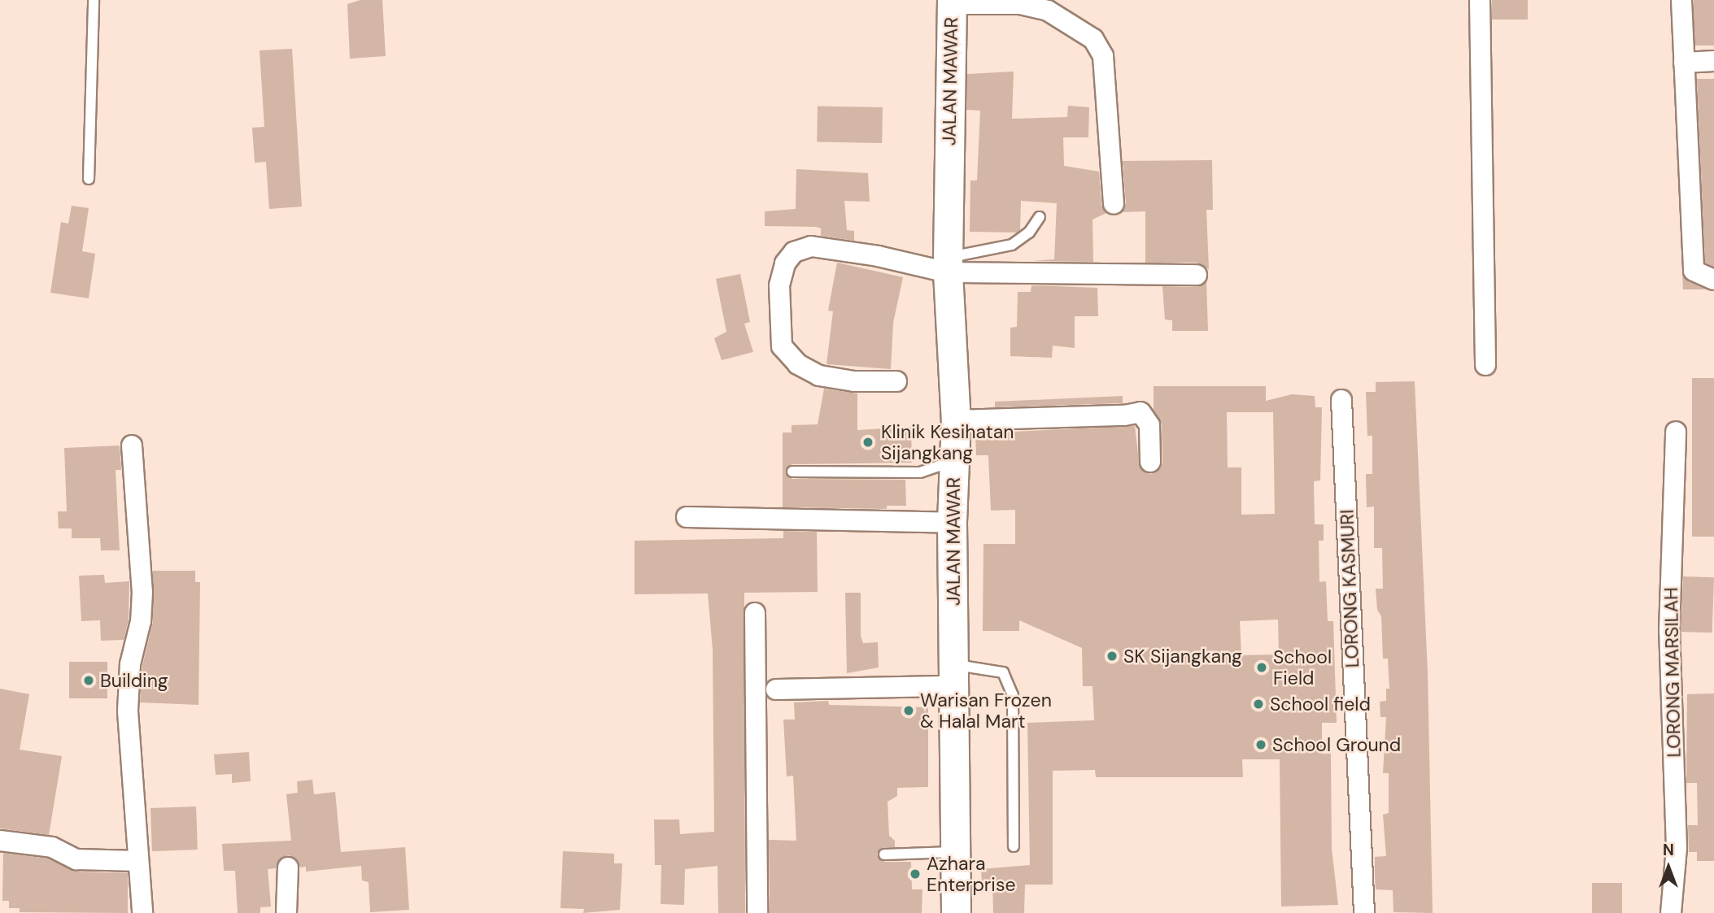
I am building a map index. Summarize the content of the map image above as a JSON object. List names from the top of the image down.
{
  "streets": {
    "street": ["JALAN MAWAR", "LORONG KASMURI", "LORONG MARSILAH"]
  },
  "places": [
    "Klinik Kesihatan Sijangkang",
    "SK Sijangkang",
    "School Field",
    "Building",
    "School field",
    "Warisan Frozen & Halal Mart",
    "School Ground",
    "Azhara Enterprise"
  ],
  "north": "top"
}
